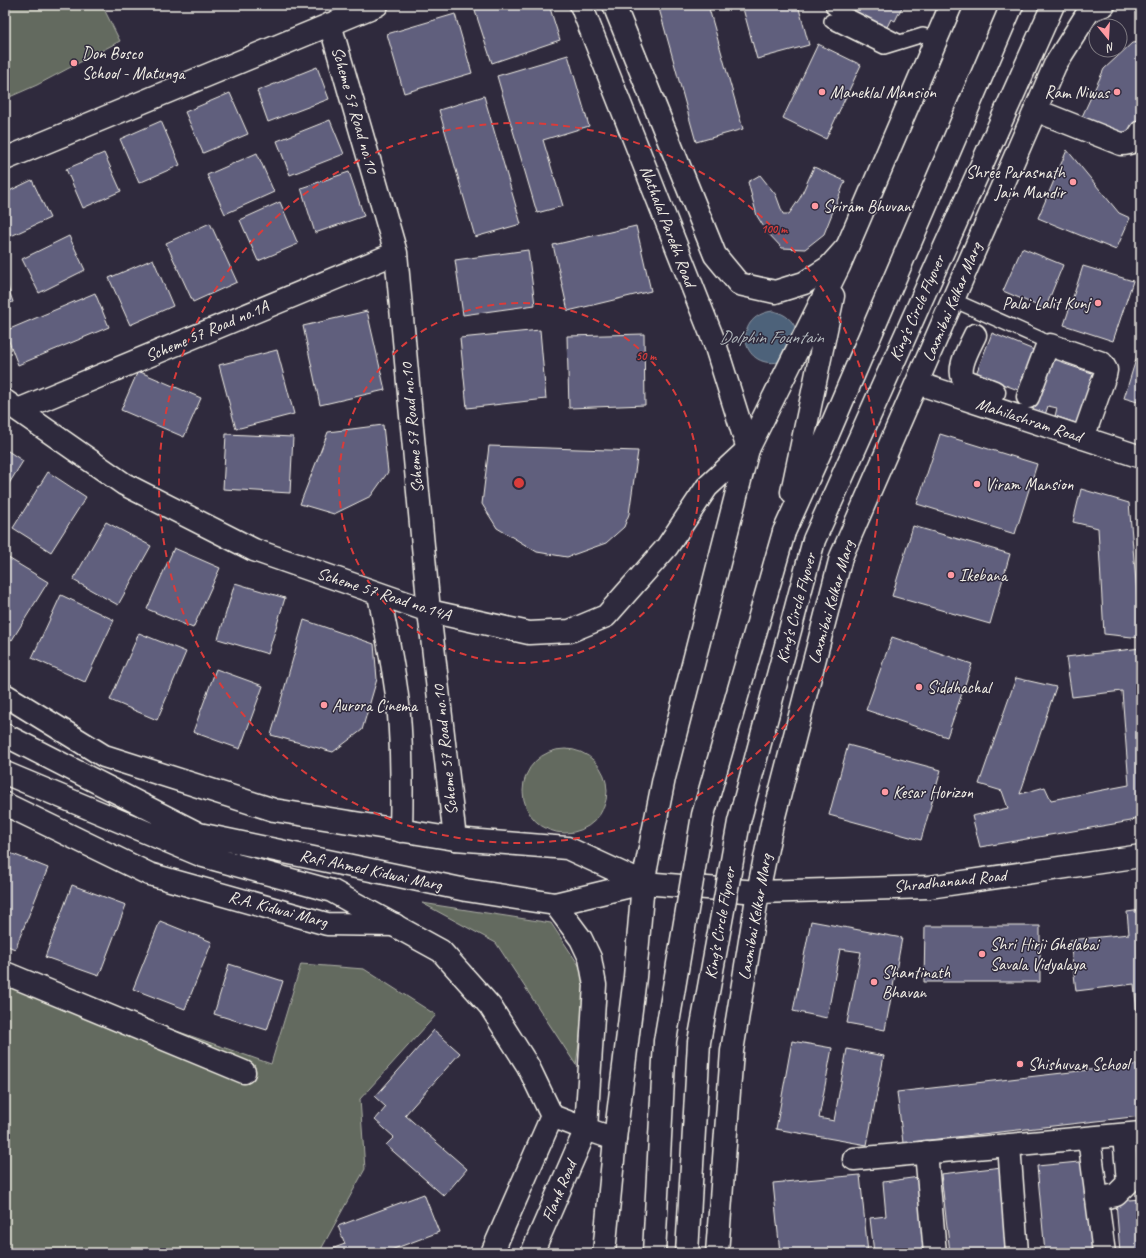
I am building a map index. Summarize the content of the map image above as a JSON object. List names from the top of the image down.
{
  "streets": {
    "main road": [
      "Scheme 57 Road no.10",
      "Nathalal Parekh Road",
      "Laxmibai Kelkar Marg",
      "King's Circle Flyover",
      "Scheme 57 Road no.1A",
      "Mahilashram Road",
      "Scheme 57 Road no.14A",
      "Rafi Ahmed Kidwai Marg",
      "Shradhanand Road",
      "R.A. Kidwai Marg",
      "Flank Road"
    ]
  },
  "crossings": [
    ["Scheme 57 Road no.10", "Scheme 57 Road no.1A"],
    ["Scheme 57 Road no.10", "Scheme 57 Road no.14A"],
    ["Nathalal Parekh Road", "Scheme 57 Road no.14A"],
    ["Laxmibai Kelkar Marg", "Mahilashram Road"],
    ["Laxmibai Kelkar Marg", "Rafi Ahmed Kidwai Marg"],
    ["Laxmibai Kelkar Marg", "Shradhanand Road"],
    ["Scheme 57 Road no.1A", "Scheme 57 Road no.14A"],
    ["Rafi Ahmed Kidwai Marg", "Shradhanand Road"],
    ["Rafi Ahmed Kidwai Marg", "Flank Road"]
  ],
  "water": ["Dolphin Fountain"],
  "places": [
    "Don Bosco School - Matunga",
    "Maneklal Mansion",
    "Ram Niwas",
    "Shree Parasnath Jain Mandir",
    "Sriram Bhuvan",
    "Palai Lalit Kunj",
    "Viram Mansion",
    "Ikebana",
    "Siddhachal",
    "Aurora Cinema",
    "Kesar Horizon",
    "Shri Hirji Ghelabai Savala Vidyalaya",
    "Shantinath Bhavan",
    "Shishuvan School"
  ],
  "north": "bottom",
  "rings": ["100 m", "50 m"]
}
